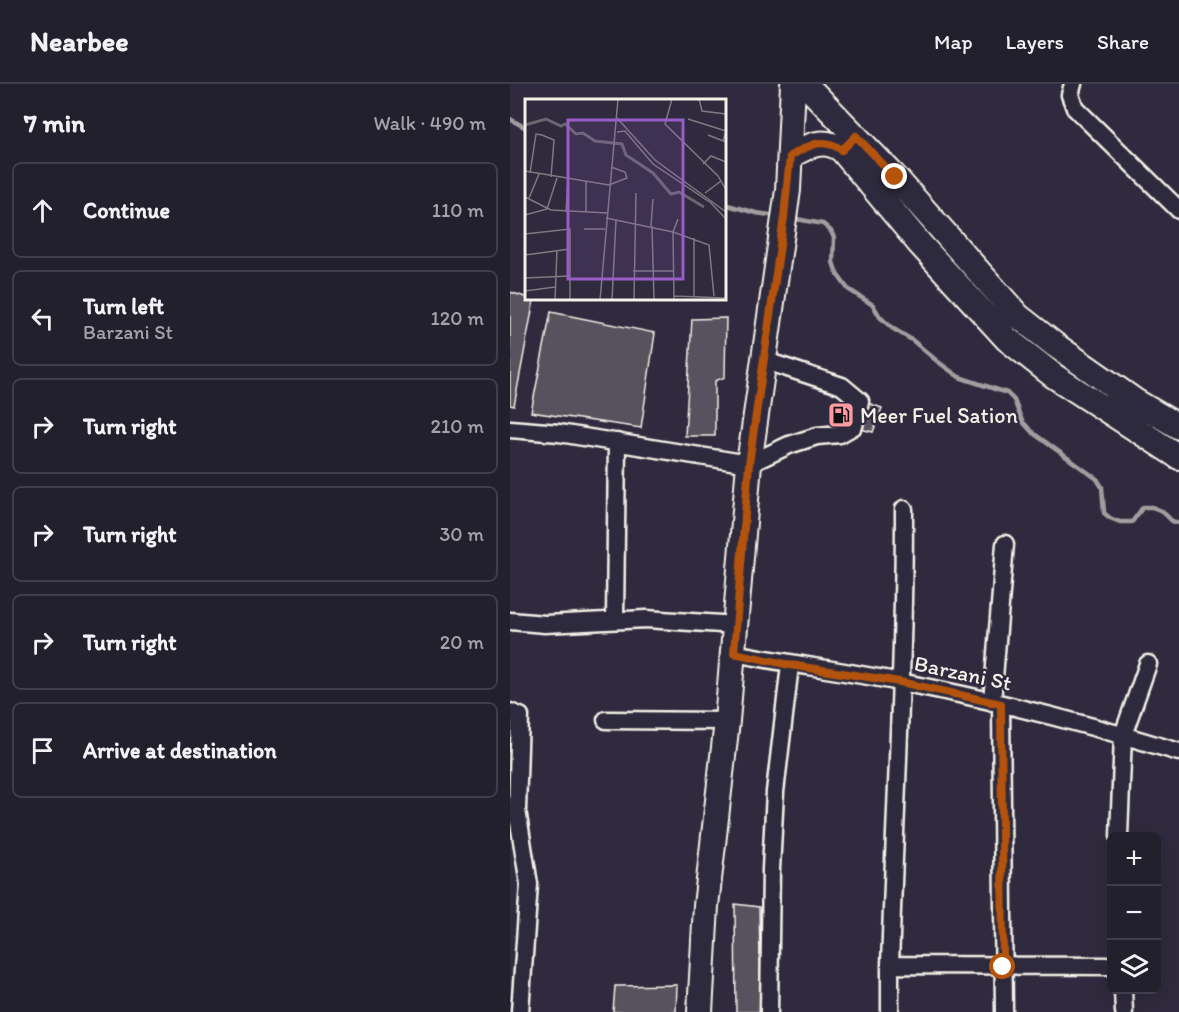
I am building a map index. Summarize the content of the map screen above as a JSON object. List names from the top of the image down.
{
  "streets": {
    "street": ["Barzani St"]
  },
  "places": {
    "fuel station": ["Meer Fuel Sation"]
  },
  "page": {
    "header": "Nearbee",
    "nav": ["Map", "Layers", "Share"],
    "heading": ["7 min", "Walk · 490 m"],
    "list": [
      ["Continue", "110 m"],
      ["Turn left", "Barzani St", "120 m"],
      ["Turn right", "210 m"],
      ["Turn right", "30 m"],
      ["Turn right", "20 m"],
      "Arrive at destination"
    ],
    "map_buttons": ["+", "−"]
  }
}
